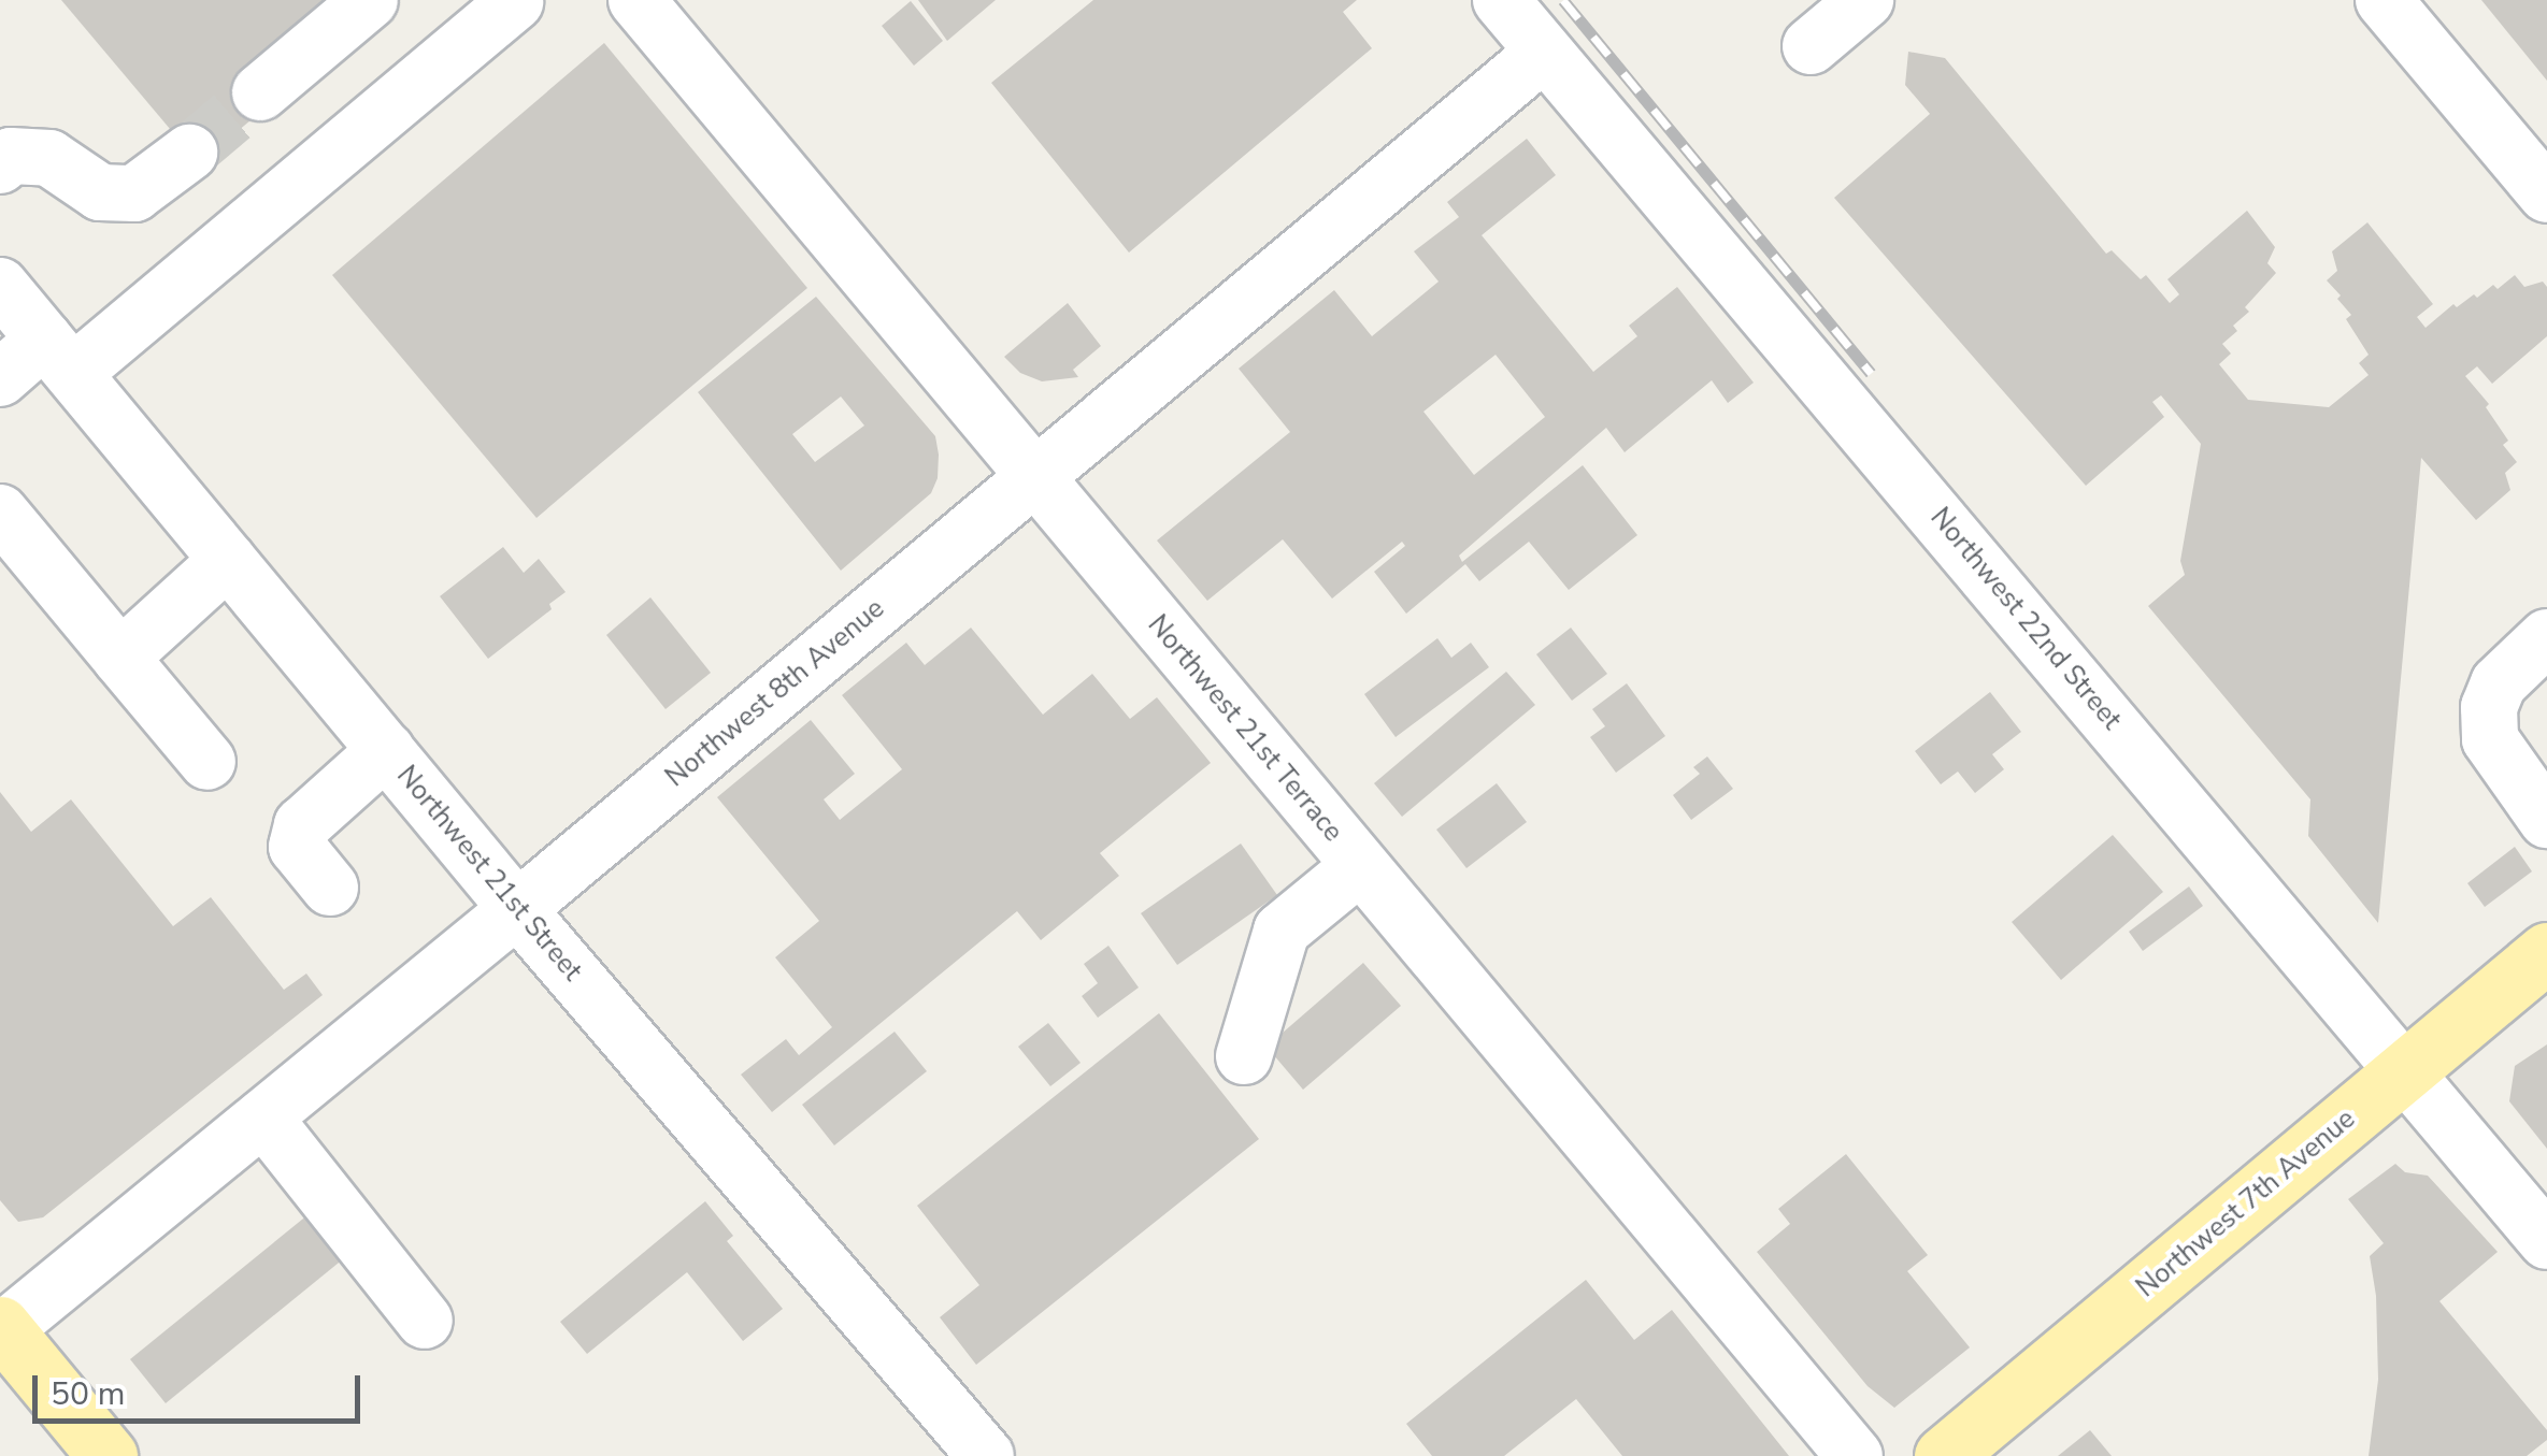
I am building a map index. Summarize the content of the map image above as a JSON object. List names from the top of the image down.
{
  "streets": {
    "main road": ["Northwest 7th Avenue"],
    "street": [
      "Northwest 22nd Street",
      "Northwest 8th Avenue",
      "Northwest 21st Terrace",
      "Northwest 21st Street"
    ]
  },
  "crossings": [
    ["Northwest 22nd Street", "Northwest 8th Avenue"],
    ["Northwest 22nd Street", "Northwest 7th Avenue"],
    ["Northwest 8th Avenue", "Northwest 21st Terrace"],
    ["Northwest 8th Avenue", "Northwest 21st Street"]
  ],
  "scale_bar": "50 m"
}
